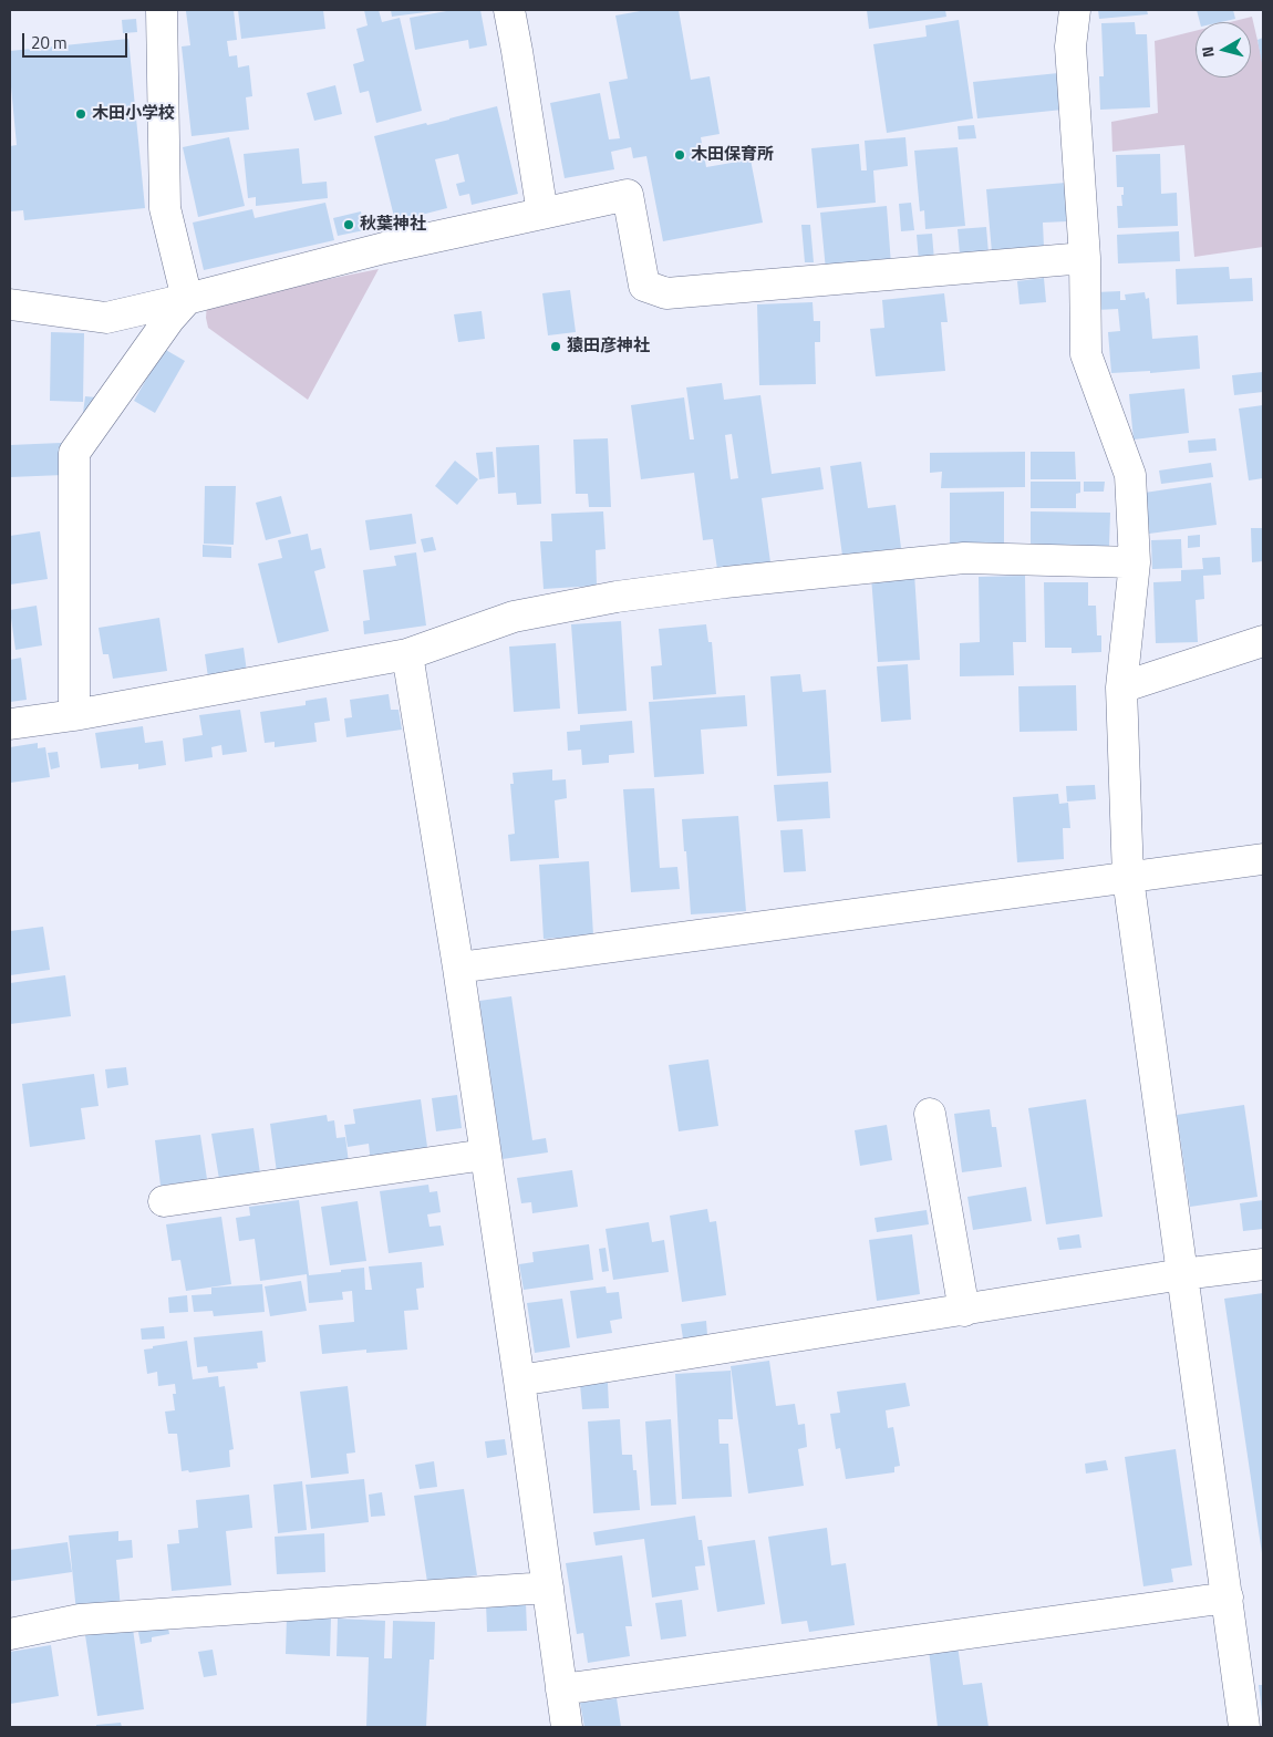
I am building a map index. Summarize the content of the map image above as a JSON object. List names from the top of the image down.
{
  "places": [
    "木田小学校",
    "木田保育所",
    "秋葉神社",
    "猿田彦神社"
  ],
  "scale_bar": "20 m",
  "north": "left"
}
